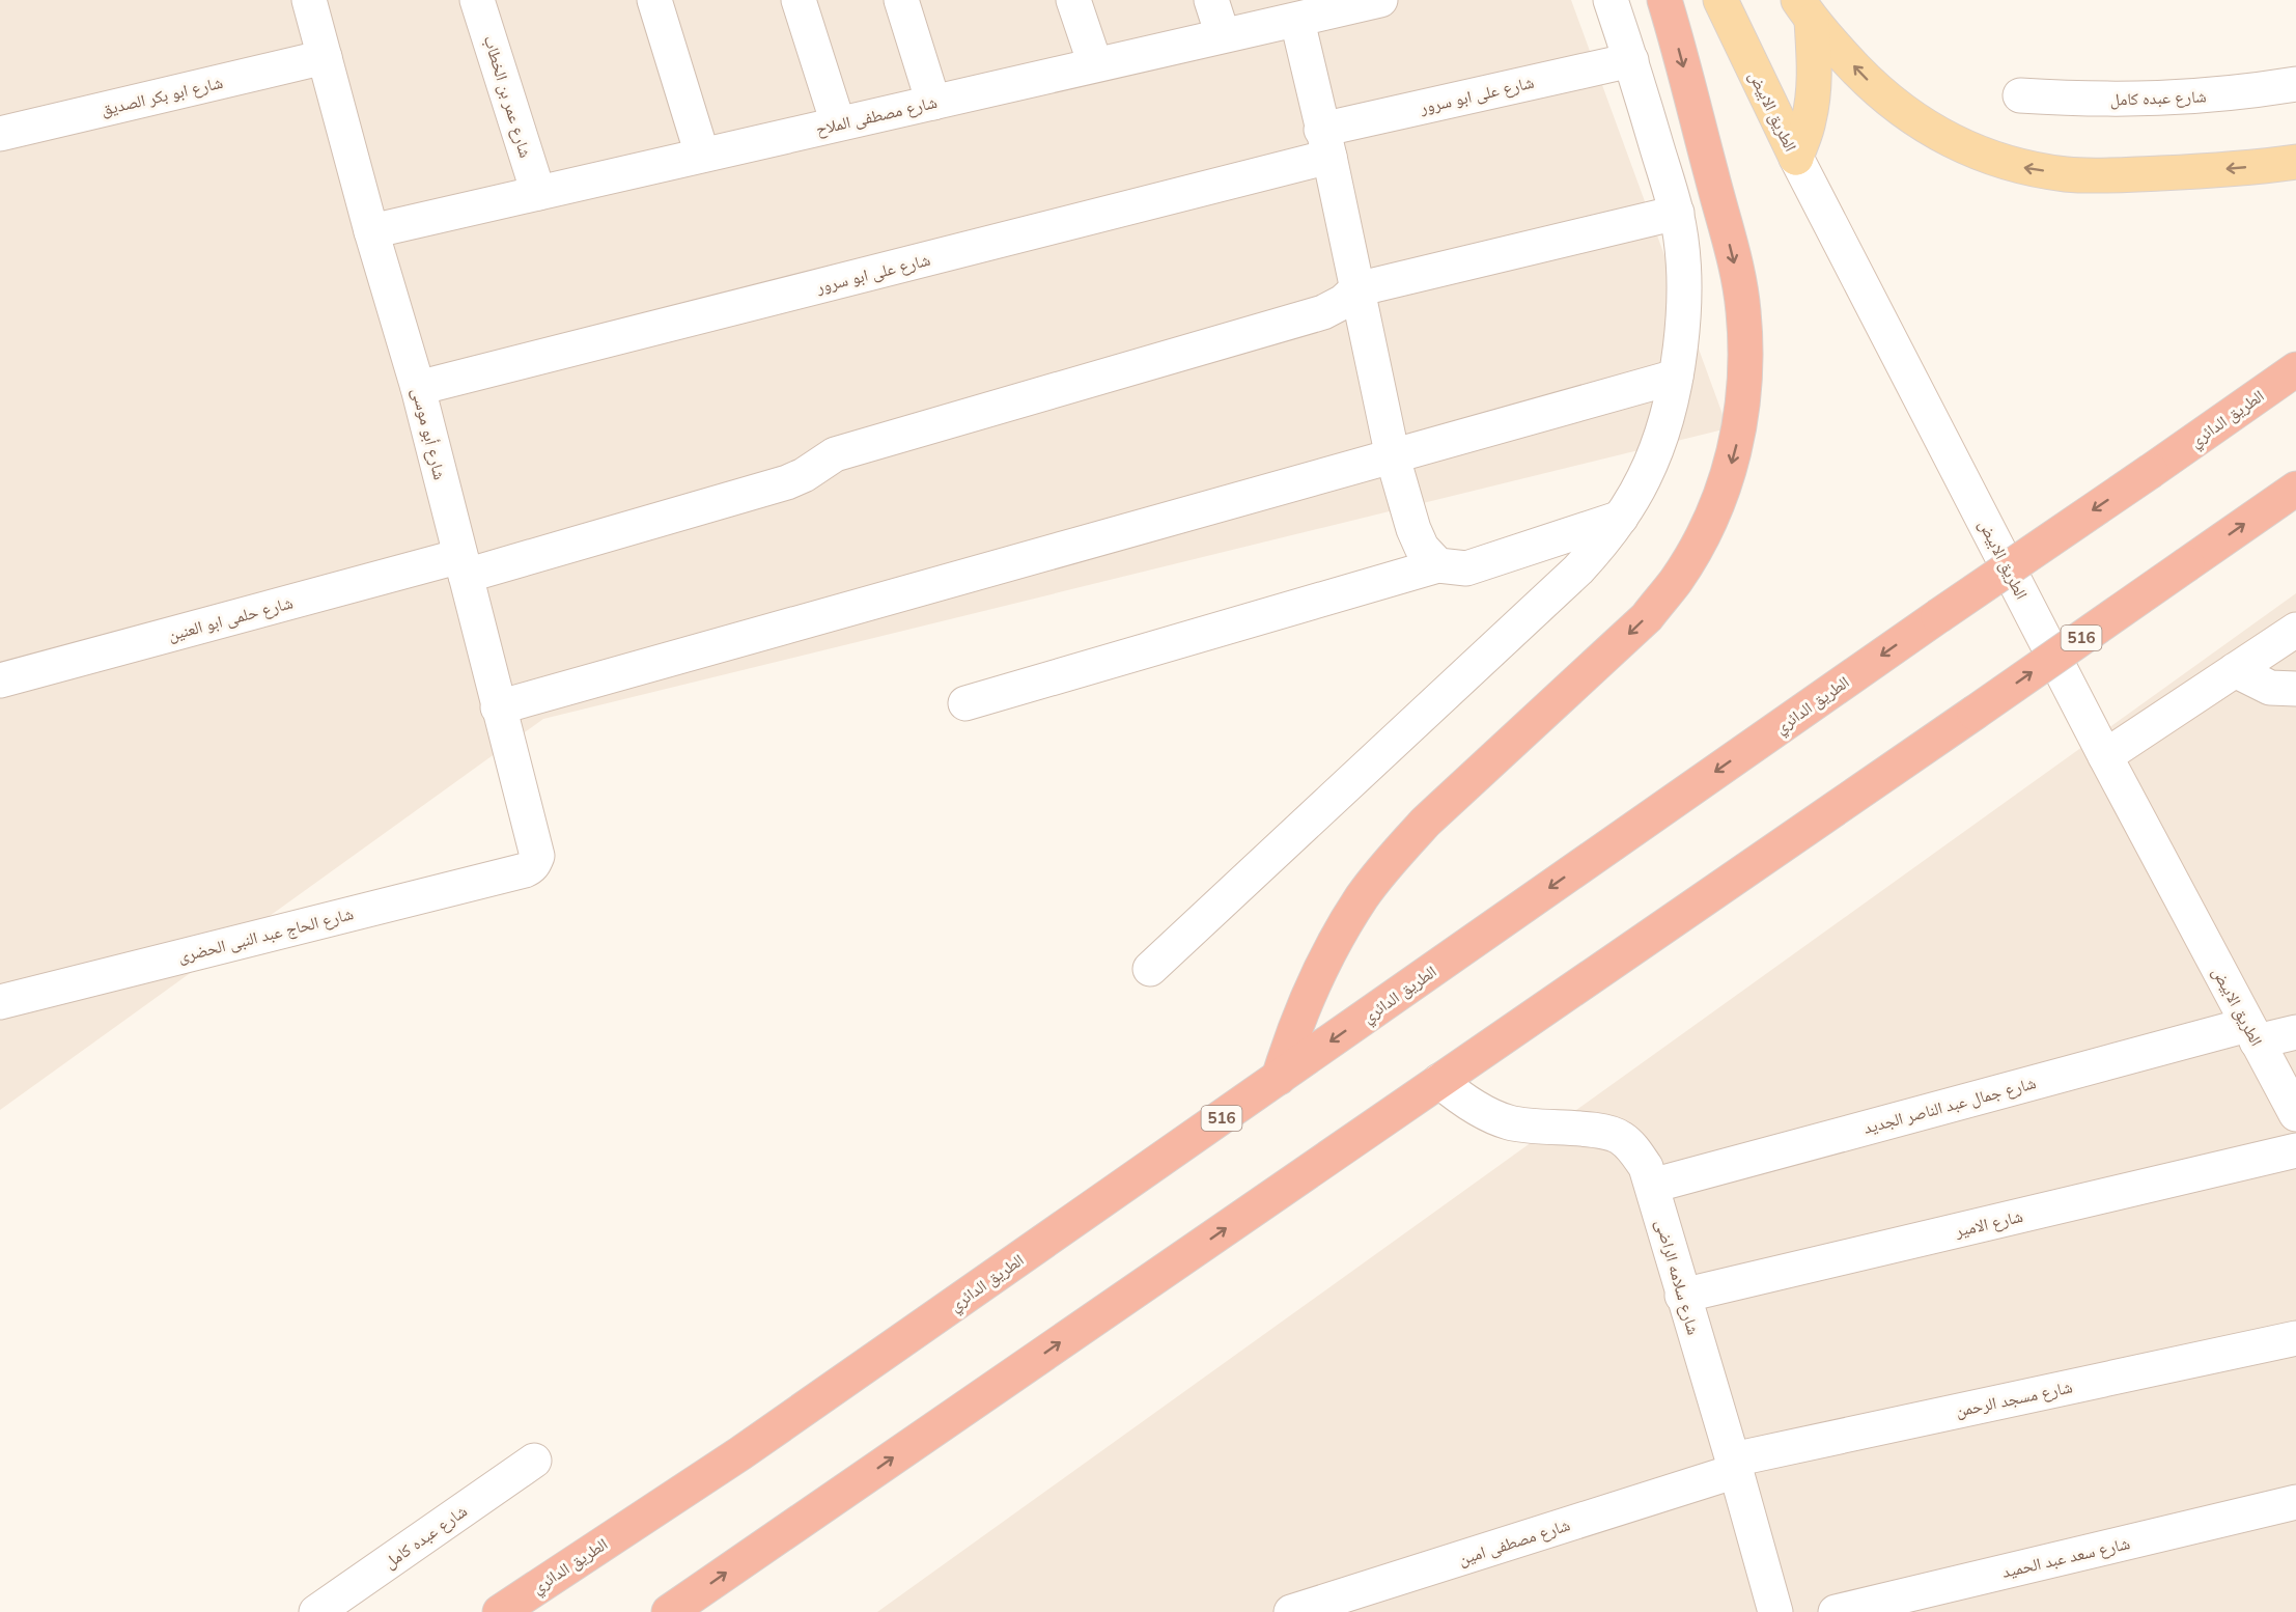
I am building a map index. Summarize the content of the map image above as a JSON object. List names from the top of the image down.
{
  "streets": {
    "highway": ["الطريق الدائري", "516"],
    "main road": ["الطريق الابيض"],
    "street": [
      "شارع على ابو سرور",
      "شارع ابو بكر الصديق",
      "شارع عمر بن الخطاب",
      "شارع عبده كامل",
      "شارع مصطفى الملاح",
      "شارع أبو موسى",
      "شارع حلمى ابو العنين",
      "شارع الحاج عبد النبى الحضرى",
      "شارع جمال عبد الناصر الجديد",
      "شارع الامير",
      "شارع سلامه الراضى",
      "شارع مسجد الرحمن",
      "شارع مصطفى امين",
      "شارع سعد عبد الحميد"
    ]
  },
  "crossings": [
    ["شارع على ابو سرور", "شارع أبو موسى"],
    ["شارع ابو بكر الصديق", "شارع أبو موسى"],
    ["شارع عمر بن الخطاب", "شارع مصطفى الملاح"],
    ["الطريق الابيض", "شارع جمال عبد الناصر الجديد"],
    ["شارع مصطفى الملاح", "شارع أبو موسى"],
    ["شارع أبو موسى", "شارع حلمى ابو العنين"],
    ["شارع أبو موسى", "شارع الحاج عبد النبى الحضرى"],
    ["516", "شارع سلامه الراضى"],
    ["شارع جمال عبد الناصر الجديد", "شارع سلامه الراضى"],
    ["شارع الامير", "شارع سلامه الراضى"],
    ["شارع سلامه الراضى", "شارع مسجد الرحمن"],
    ["شارع سلامه الراضى", "شارع مصطفى امين"],
    ["شارع مسجد الرحمن", "شارع مصطفى امين"]
  ]
}
